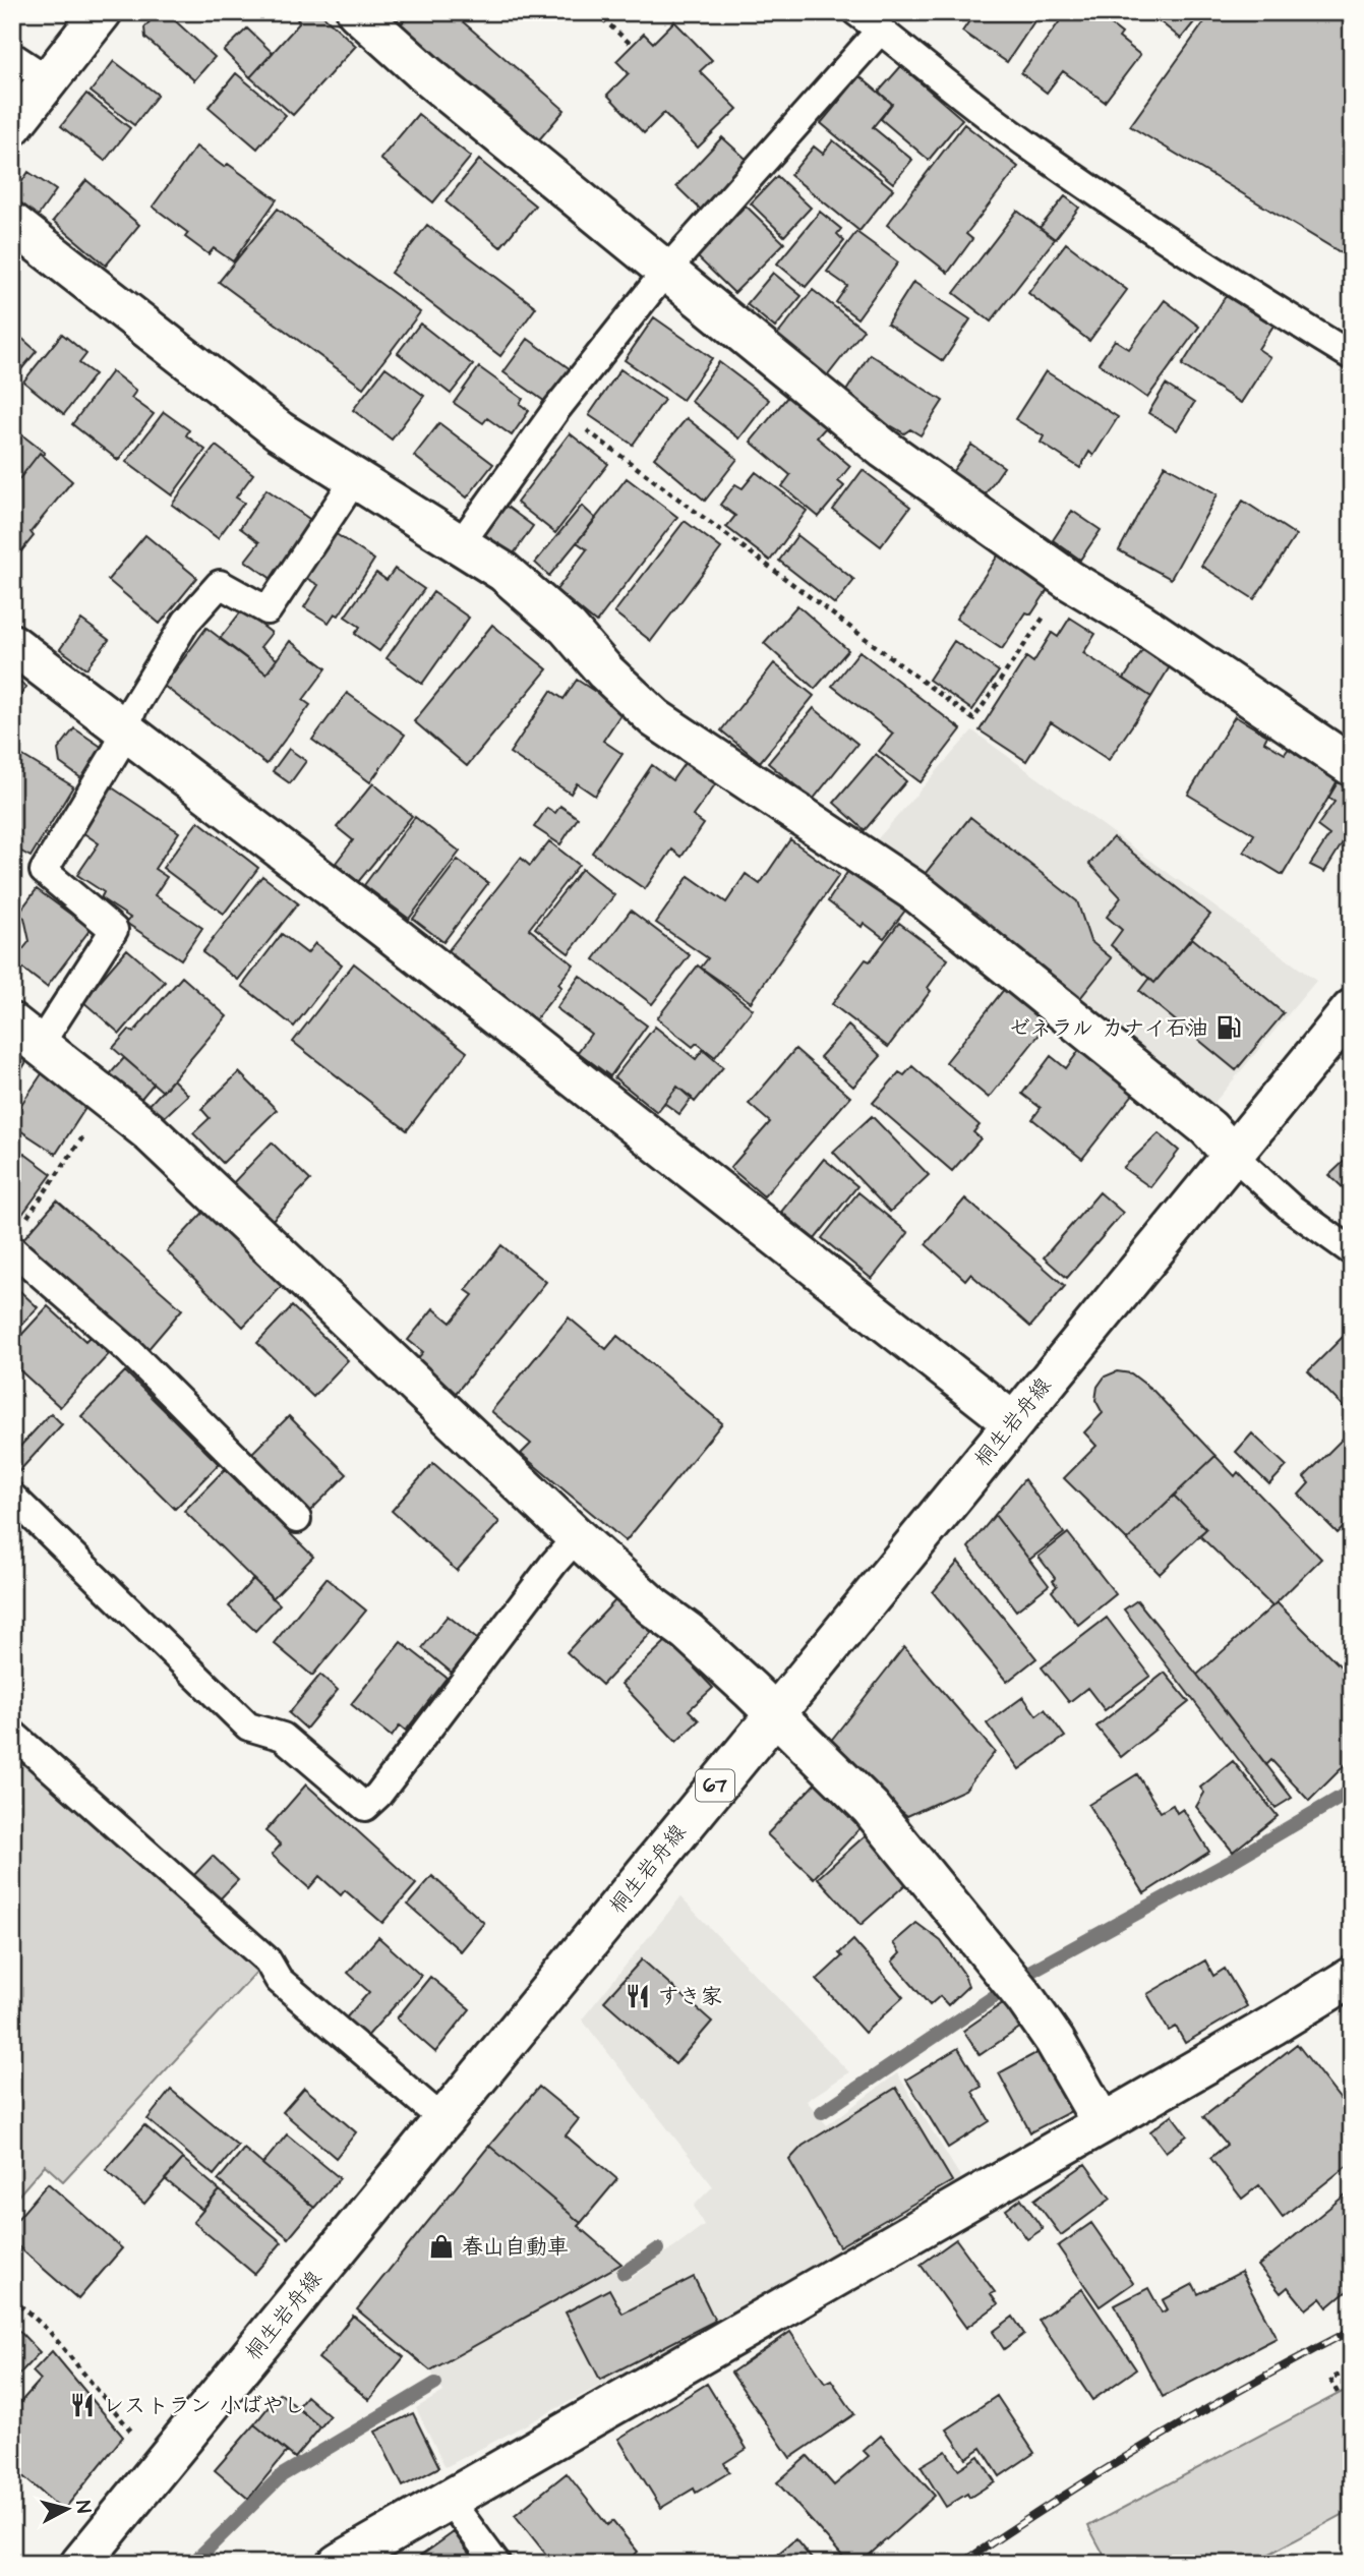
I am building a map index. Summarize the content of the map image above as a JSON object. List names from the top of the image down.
{
  "streets": {
    "street": ["桐生岩舟線", "67"]
  },
  "places": {
    "fuel station": ["ゼネラル カナイ石油"],
    "restaurant": ["すき家", "レストラン 小ばやし"],
    "shop": ["春山自動車"]
  },
  "north": "right"
}
